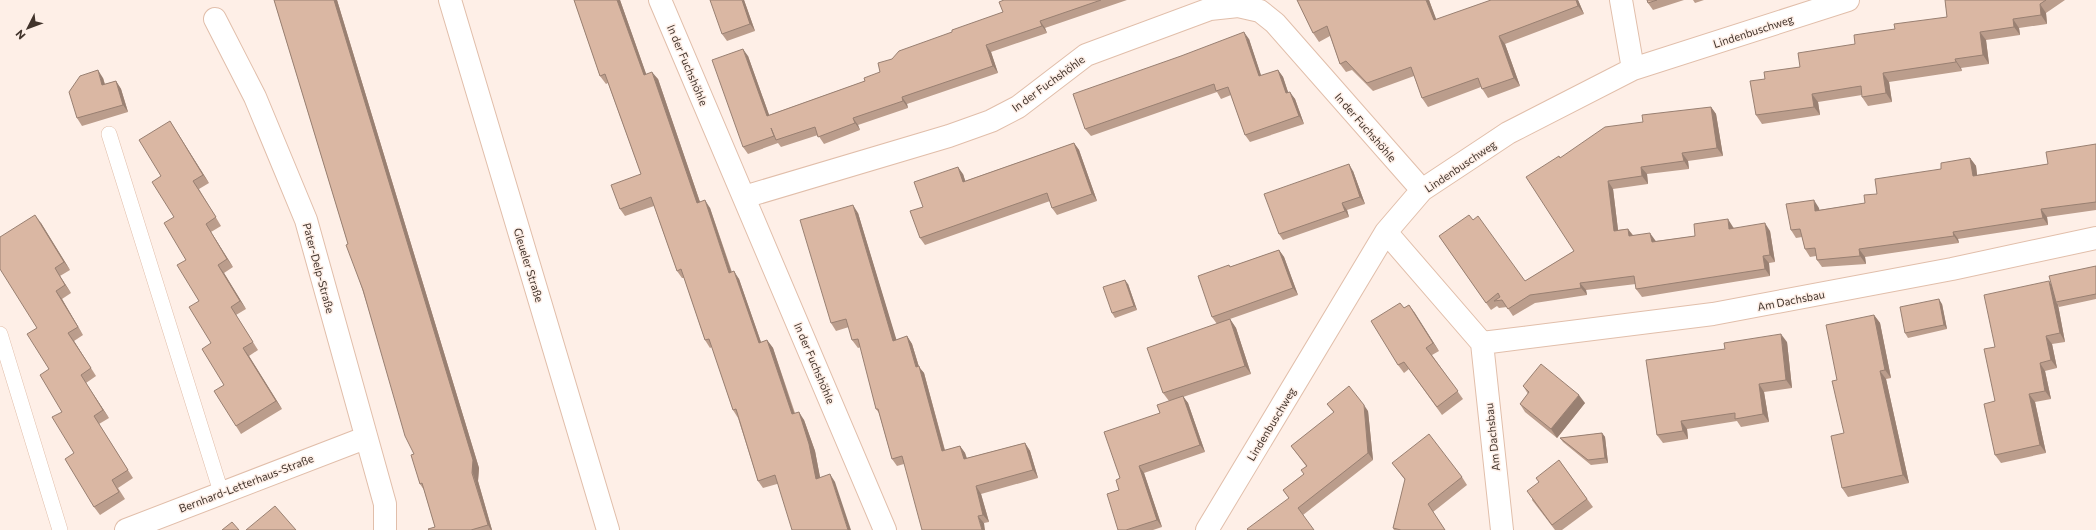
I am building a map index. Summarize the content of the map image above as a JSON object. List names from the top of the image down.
{
  "streets": {
    "street": [
      "Lindenbuschweg",
      "In der Fuchshöhle",
      "Gleueler Straße",
      "Pater-Delp-Straße",
      "Am Dachsbau",
      "Bernhard-Letterhaus-Straße"
    ]
  },
  "crossings": [
    ["Lindenbuschweg", "In der Fuchshöhle"],
    ["Pater-Delp-Straße", "Bernhard-Letterhaus-Straße"]
  ],
  "north": "bottom left"
}
